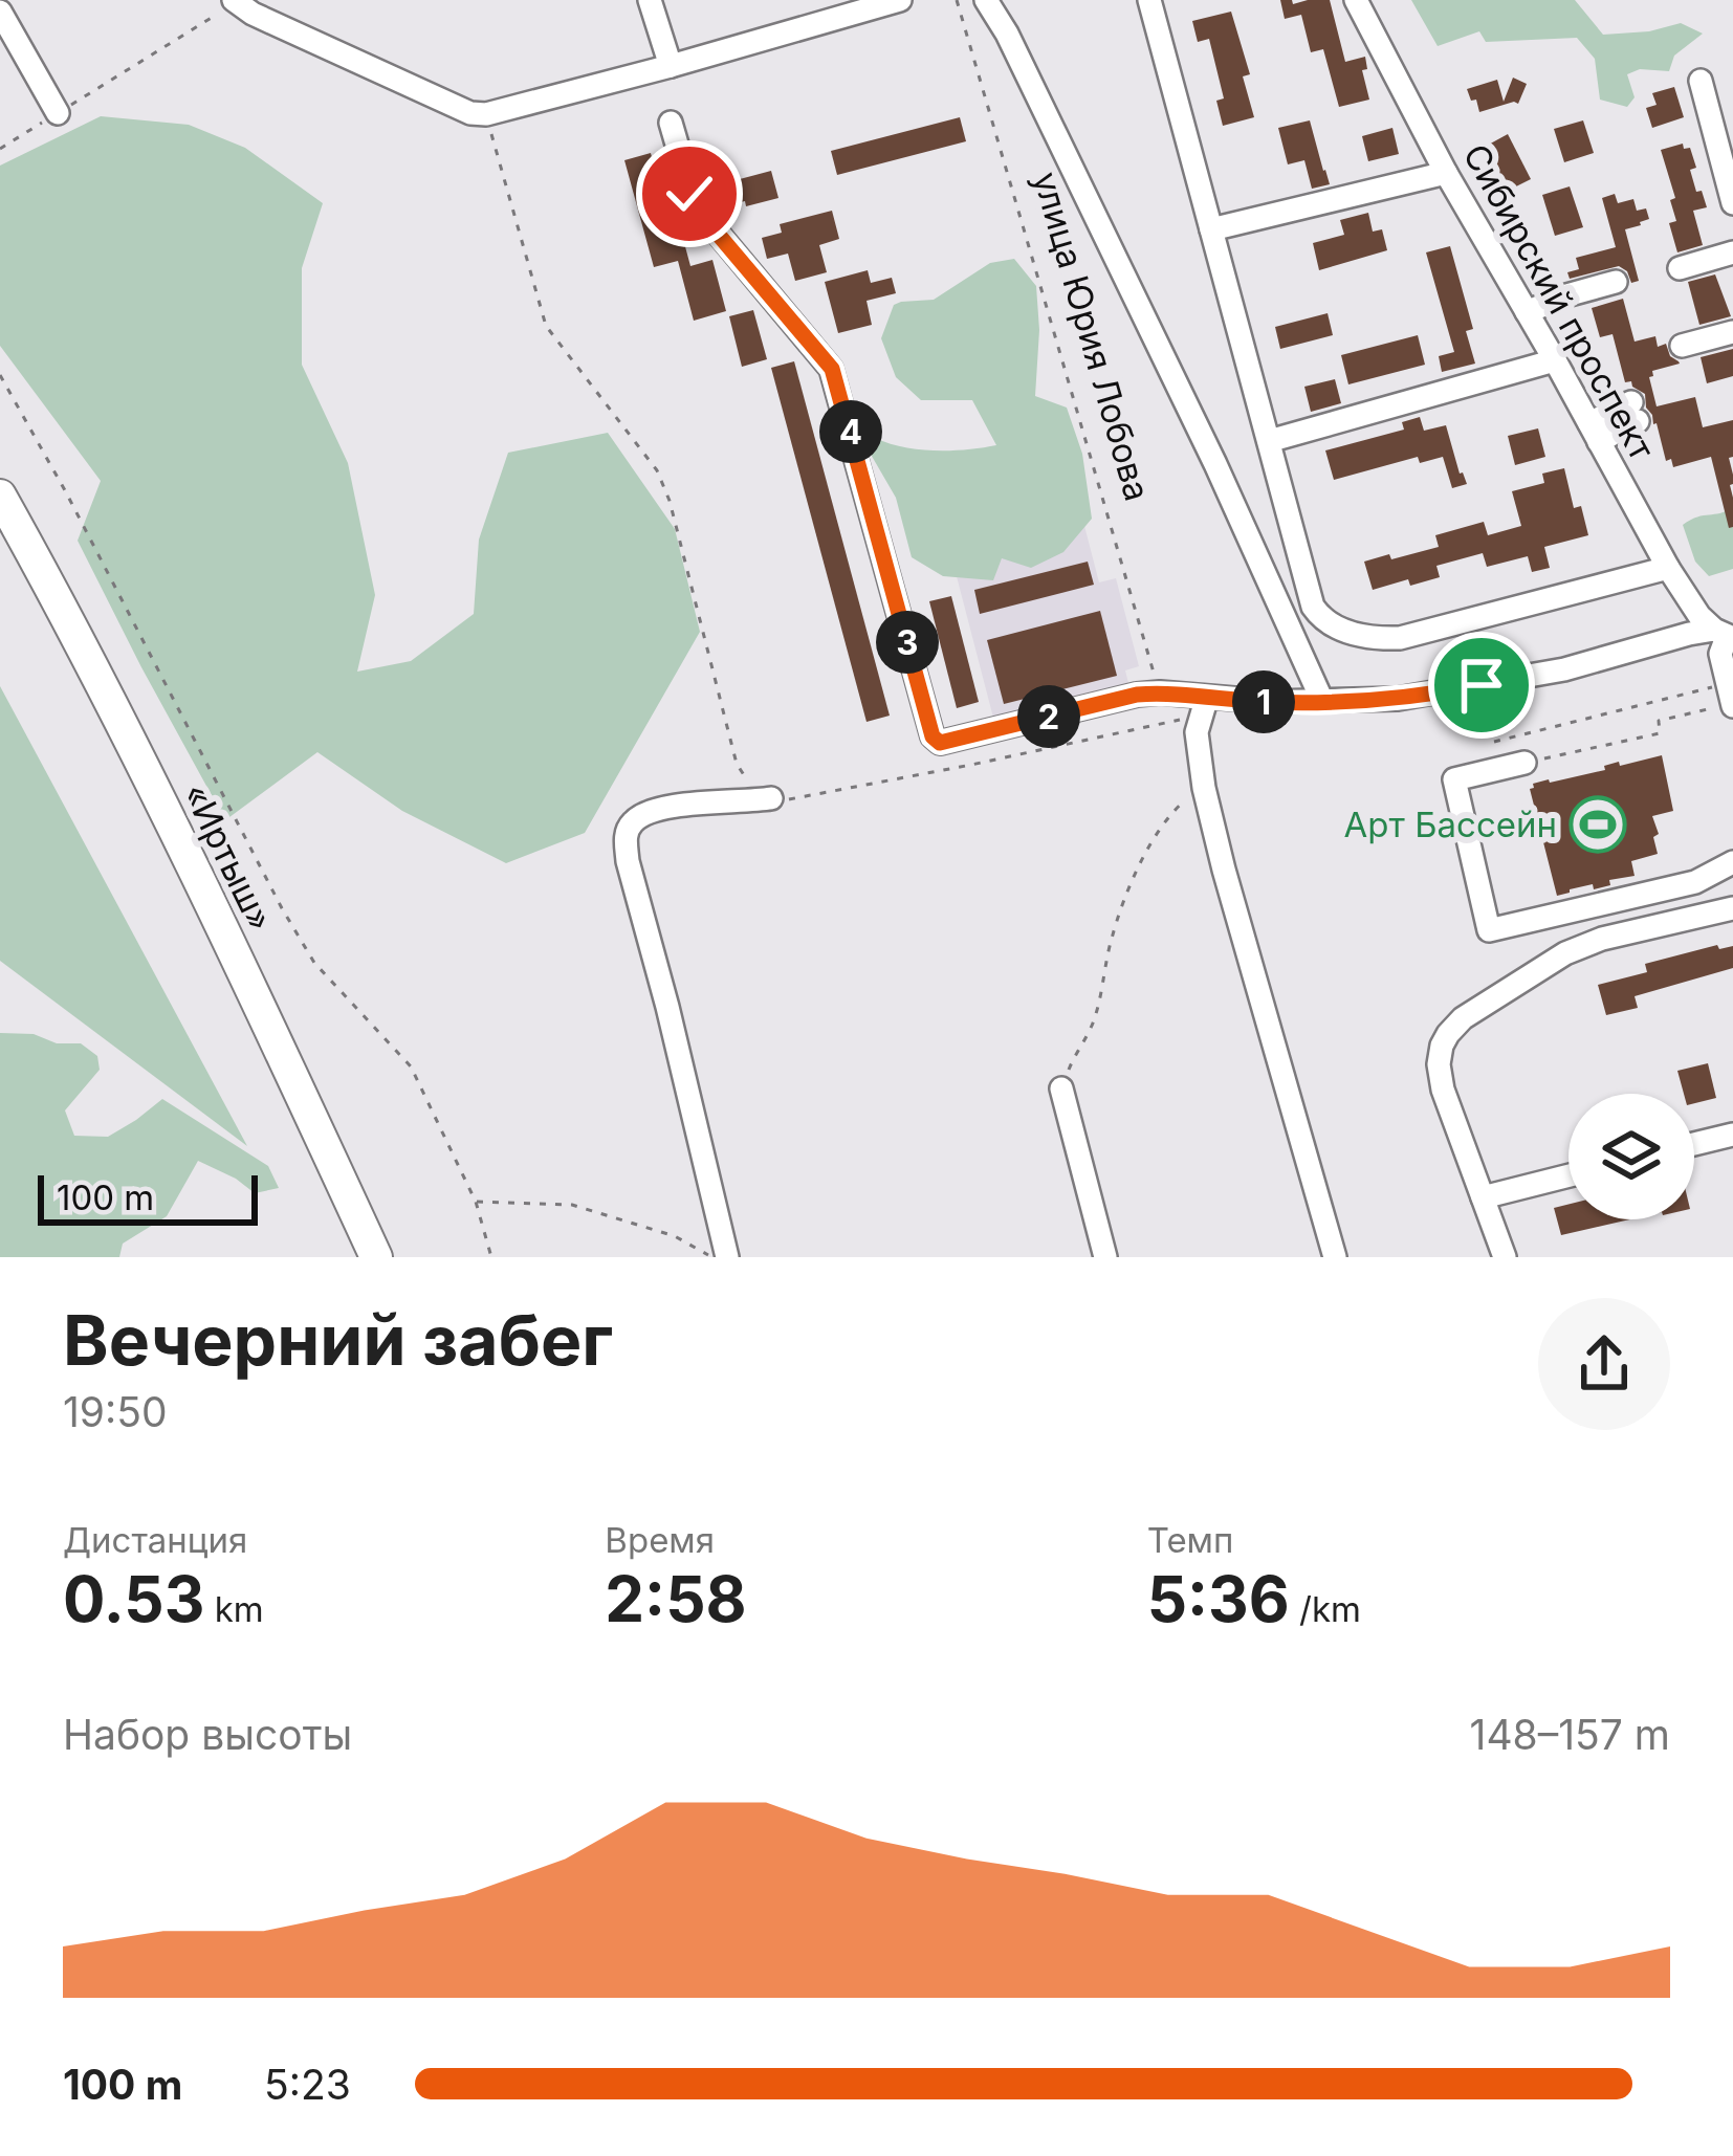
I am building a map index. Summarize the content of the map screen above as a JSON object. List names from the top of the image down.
{
  "streets": {
    "highway": ["«Иртыш»"],
    "street": ["Сибирский проспект"],
    "path": ["улица Юрия Лобова"]
  },
  "places": {
    "sports": ["Арт Бассейн"]
  },
  "scale_bar": "100 m",
  "page": {
    "pins": [
      "4",
      "3",
      "1",
      "2"
    ],
    "scale": "100 m",
    "heading": ["Вечерний забег", "19:50"],
    "stats": [
      ["Дистанция", "0.53 km"],
      ["Время", "2:58"],
      ["Темп", "5:36 /km"]
    ],
    "chart": ["Набор высоты", "148–157 m"],
    "list": [
      {
        "name": "100 m",
        "note": "5:23"
      }
    ]
  }
}
